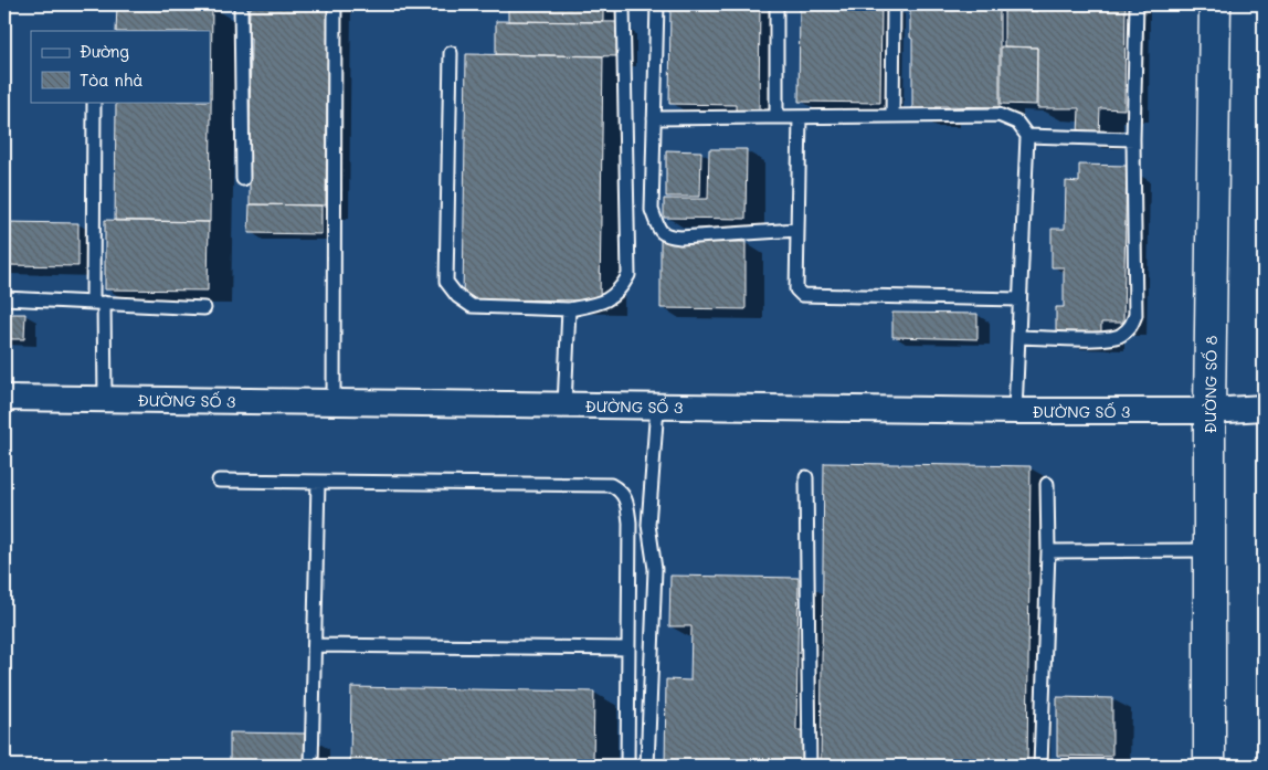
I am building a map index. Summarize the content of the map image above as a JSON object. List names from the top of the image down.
{
  "streets": {
    "street": ["ĐƯỜNG SỐ 8", "ĐƯỜNG SỐ 3"]
  },
  "crossings": [
    ["ĐƯỜNG SỐ 8", "ĐƯỜNG SỐ 3"]
  ],
  "legend": ["Đường", "Tòa nhà"]
}
